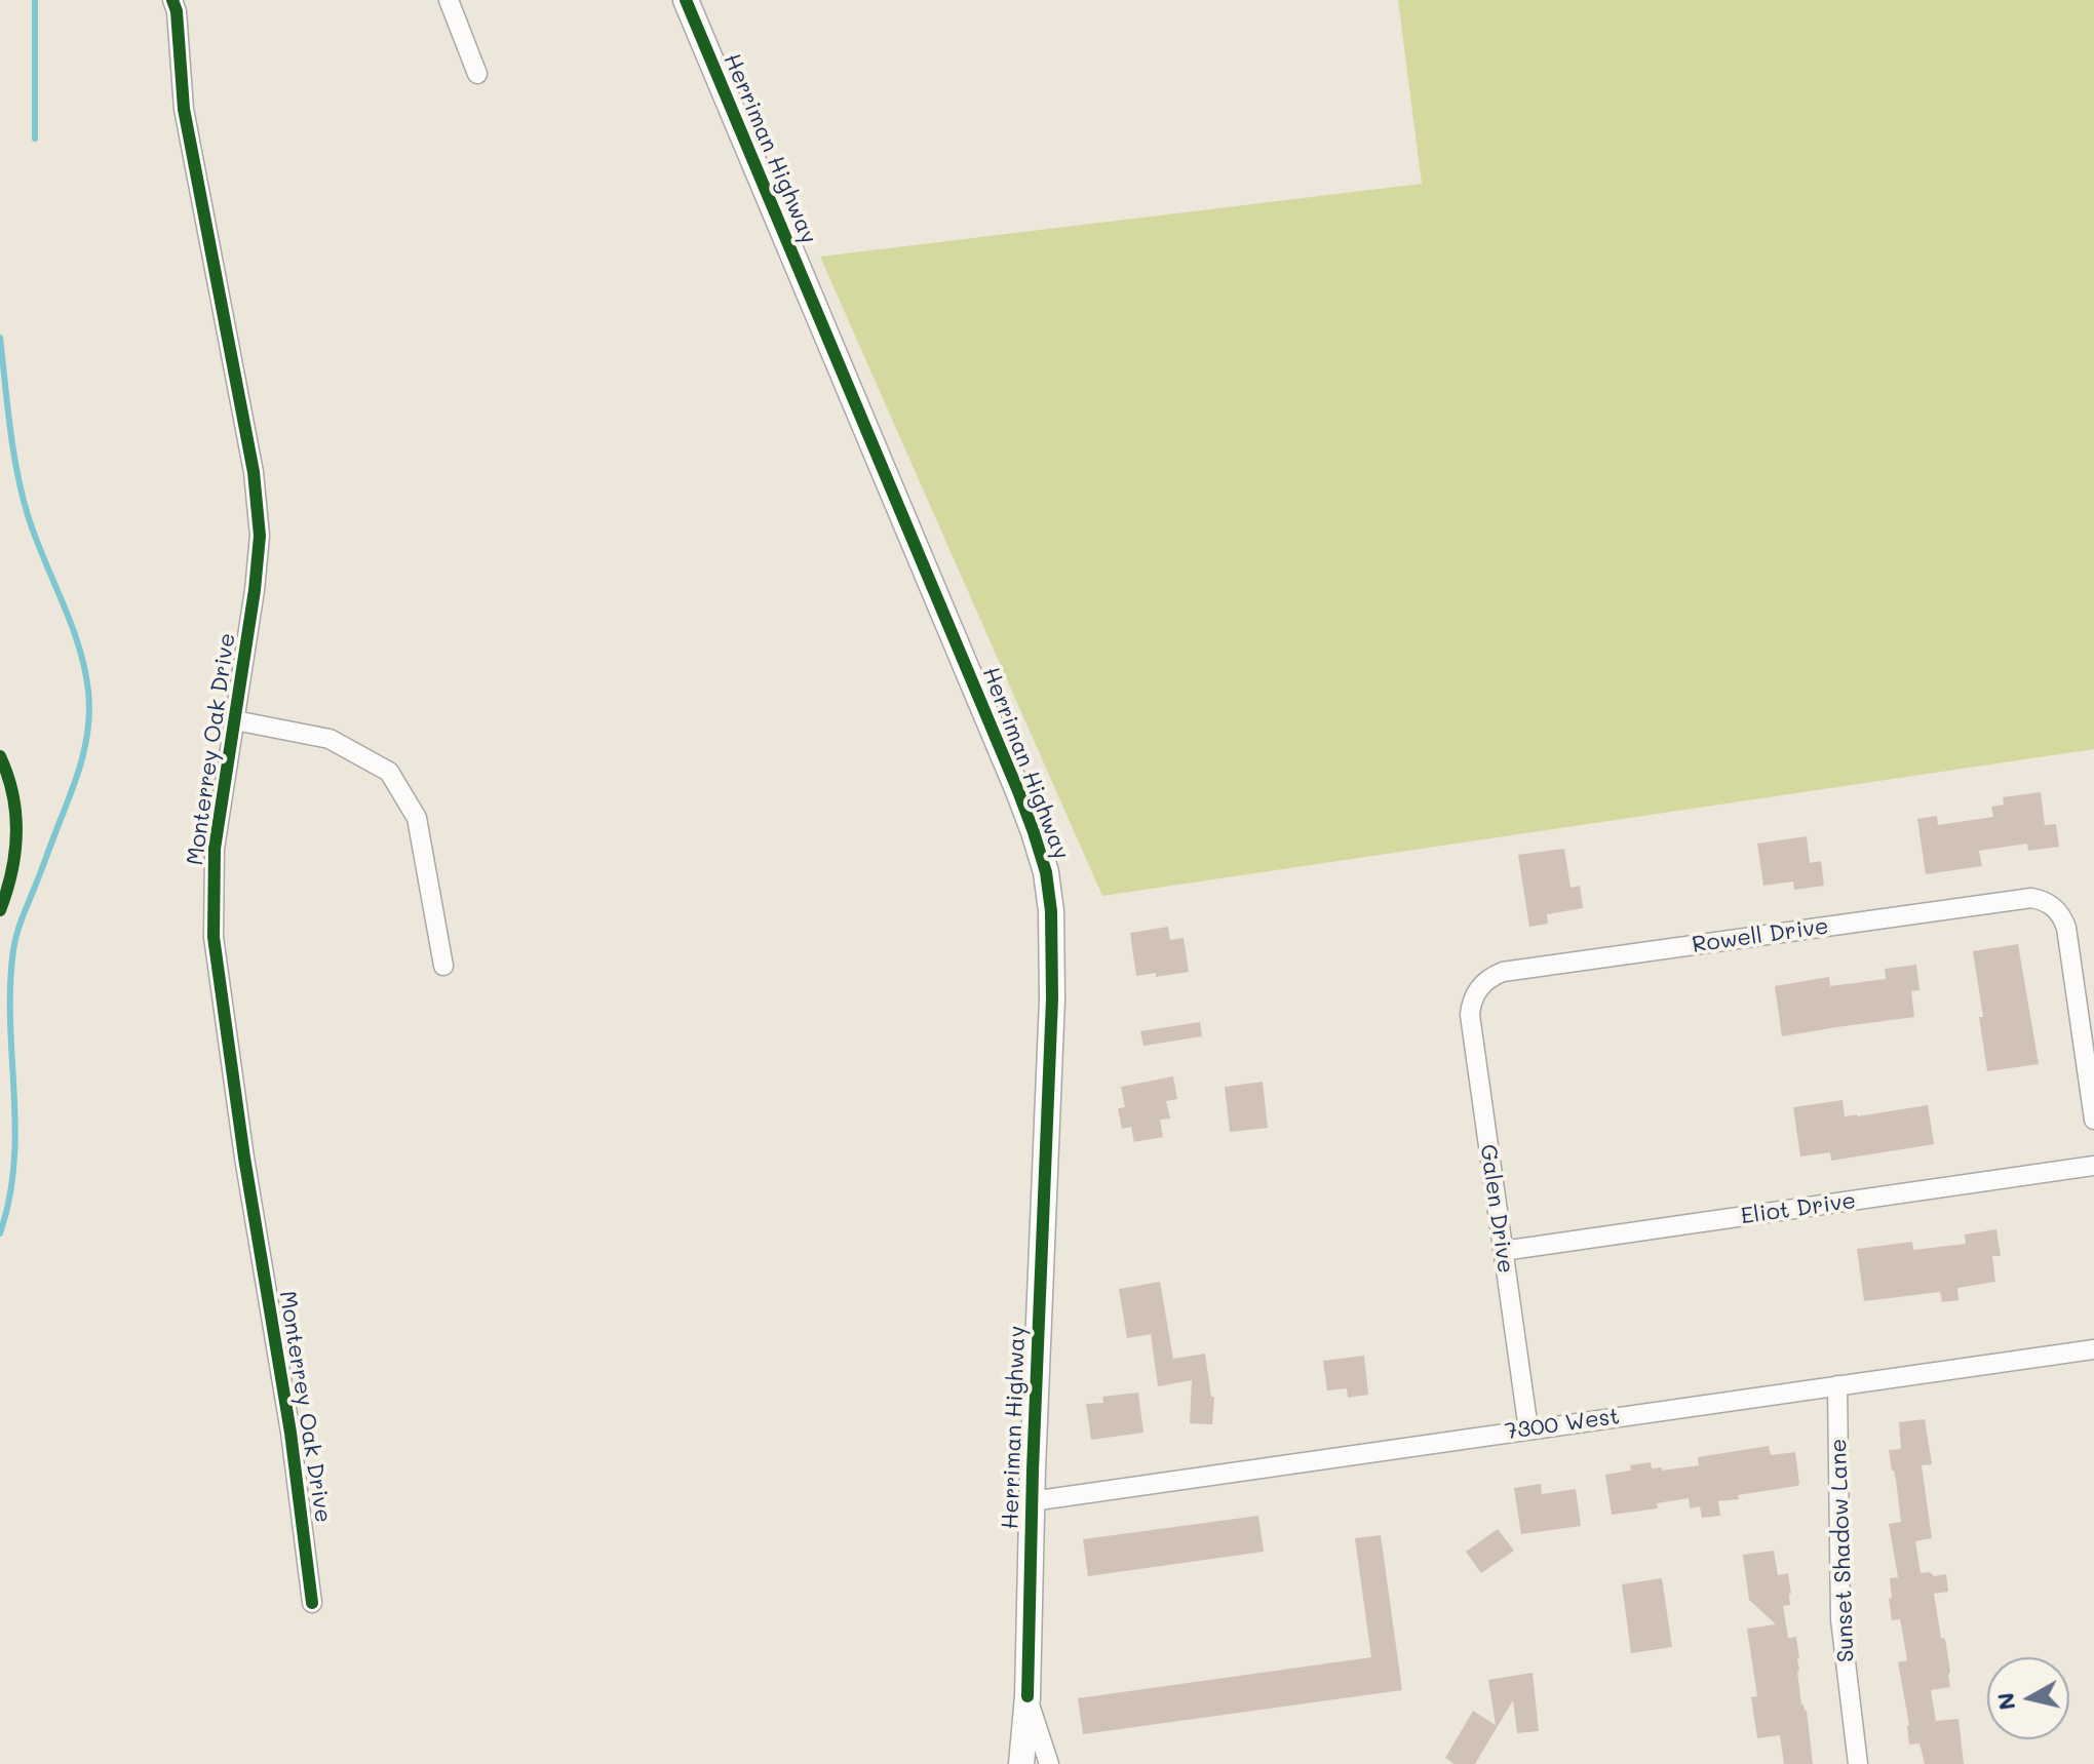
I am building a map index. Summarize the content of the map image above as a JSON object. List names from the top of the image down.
{
  "streets": {
    "main road": ["Herriman Highway"],
    "street": [
      "Monterrey Oak Drive",
      "Rowell Drive",
      "Galen Drive",
      "Eliot Drive",
      "7300 West",
      "Sunset Shadow Lane"
    ]
  },
  "crossings": [
    ["Herriman Highway", "7300 West"],
    ["Rowell Drive", "Galen Drive"],
    ["Galen Drive", "Eliot Drive"],
    ["Galen Drive", "7300 West"],
    ["7300 West", "Sunset Shadow Lane"]
  ],
  "north": "left"
}
